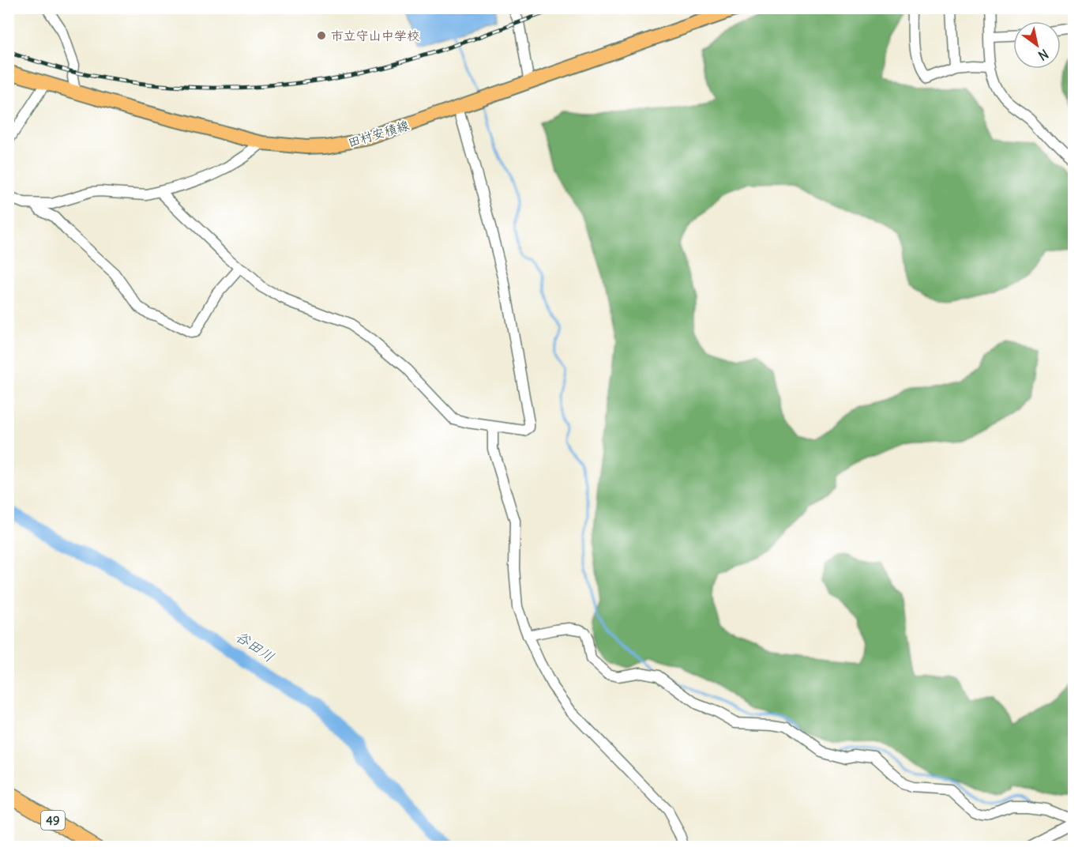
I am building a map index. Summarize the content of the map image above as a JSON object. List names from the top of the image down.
{
  "streets": {
    "highway": ["49"],
    "main road": ["田村安積線"]
  },
  "water": ["谷田川"],
  "places": ["市立守山中学校"],
  "north": "bottom right"
}
